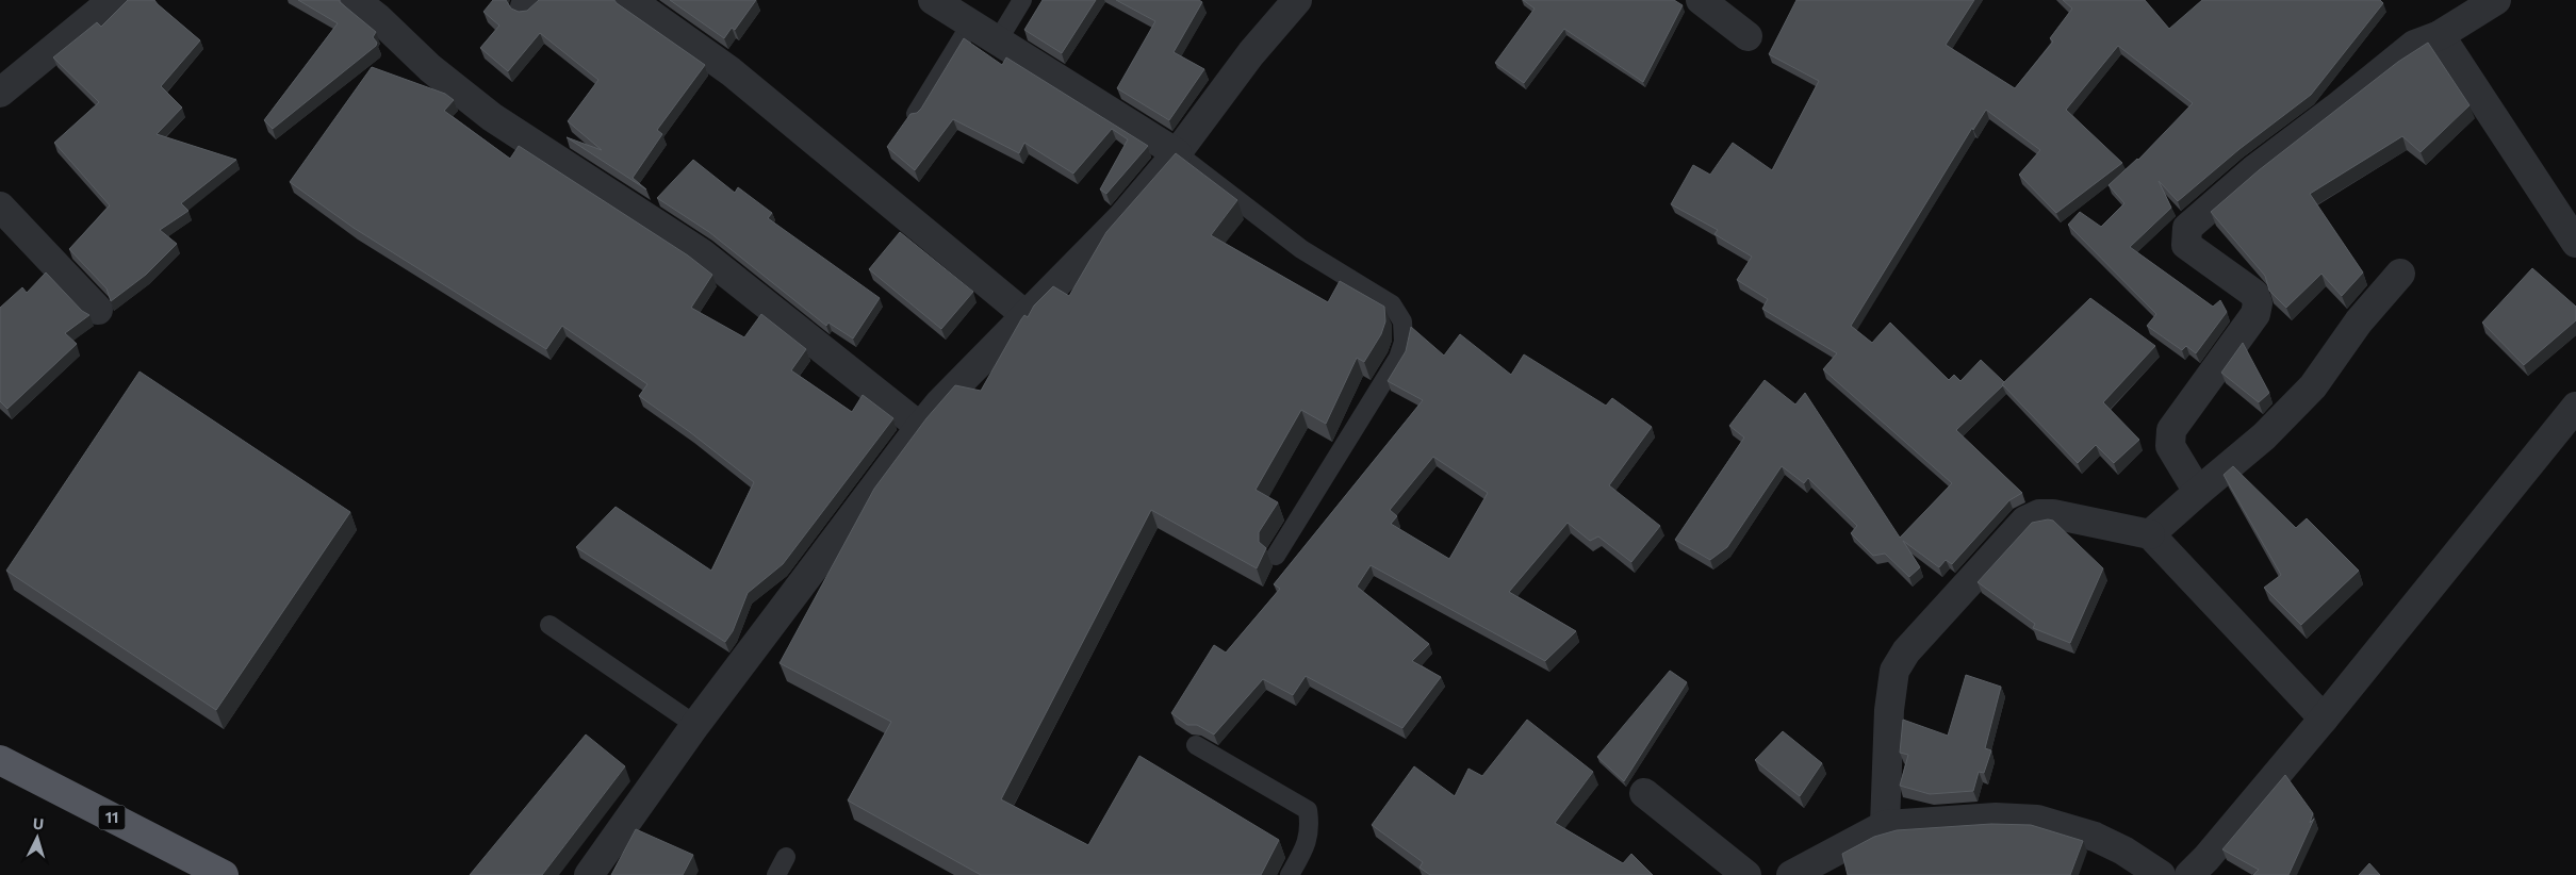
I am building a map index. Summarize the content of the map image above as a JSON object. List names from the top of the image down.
{
  "streets": {
    "highway": ["11"]
  },
  "north": "top"
}
